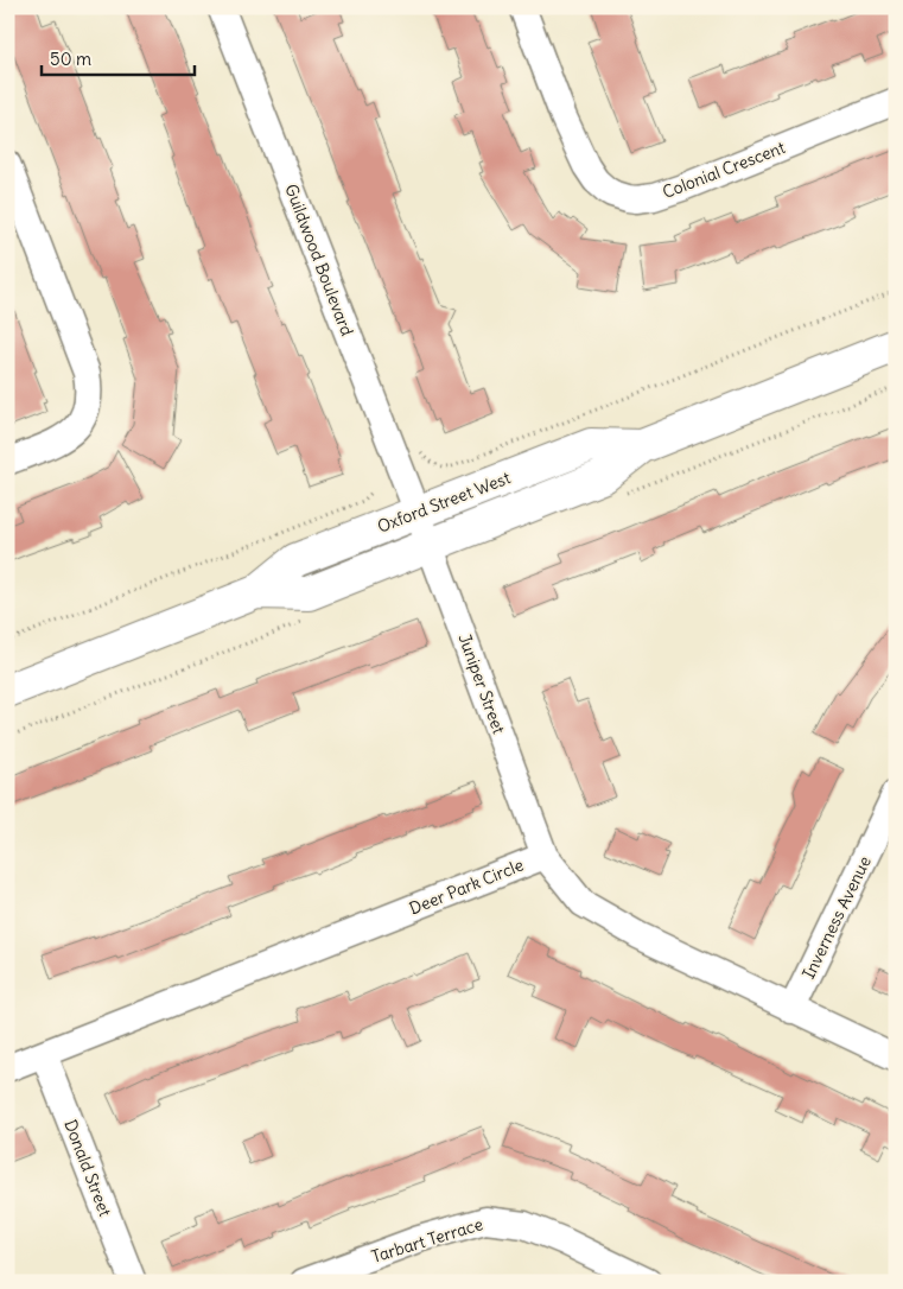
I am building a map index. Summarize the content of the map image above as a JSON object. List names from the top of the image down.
{
  "streets": {
    "main road": ["Oxford Street West"],
    "street": [
      "Colonial Crescent",
      "Guildwood Boulevard",
      "Juniper Street",
      "Deer Park Circle",
      "Inverness Avenue",
      "Donald Street",
      "Tarbart Terrace"
    ]
  },
  "crossings": [
    ["Guildwood Boulevard", "Oxford Street West"],
    ["Guildwood Boulevard", "Juniper Street"],
    ["Oxford Street West", "Juniper Street"],
    ["Juniper Street", "Deer Park Circle"],
    ["Deer Park Circle", "Inverness Avenue"],
    ["Deer Park Circle", "Donald Street"]
  ],
  "scale_bar": "50 m"
}
